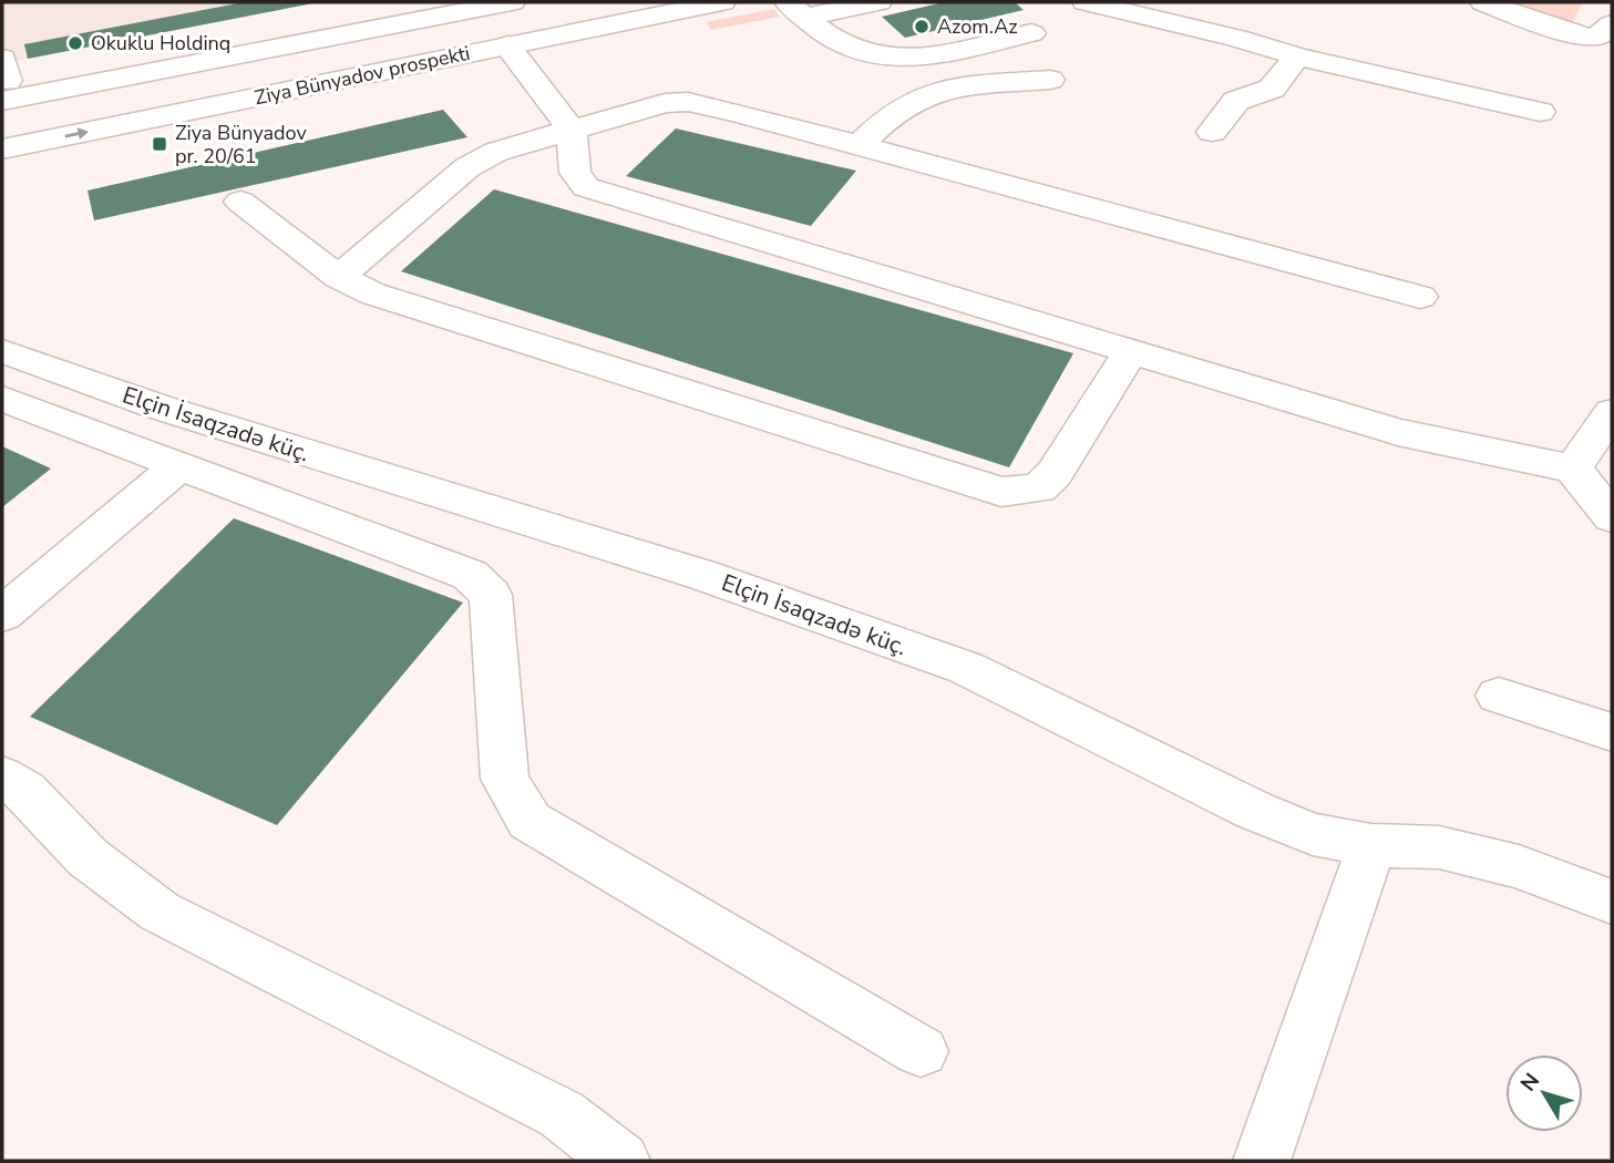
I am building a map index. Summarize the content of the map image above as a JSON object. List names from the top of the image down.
{
  "streets": {
    "main road": ["Ziya Bünyadov prospekti", "Elçin İsaqzadə küç."]
  },
  "places": {
    "other": ["Azom.Az", "Okuklu Holdinq"],
    "transit": ["Ziya Bünyadov pr. 20/61"]
  },
  "north": "top left"
}
